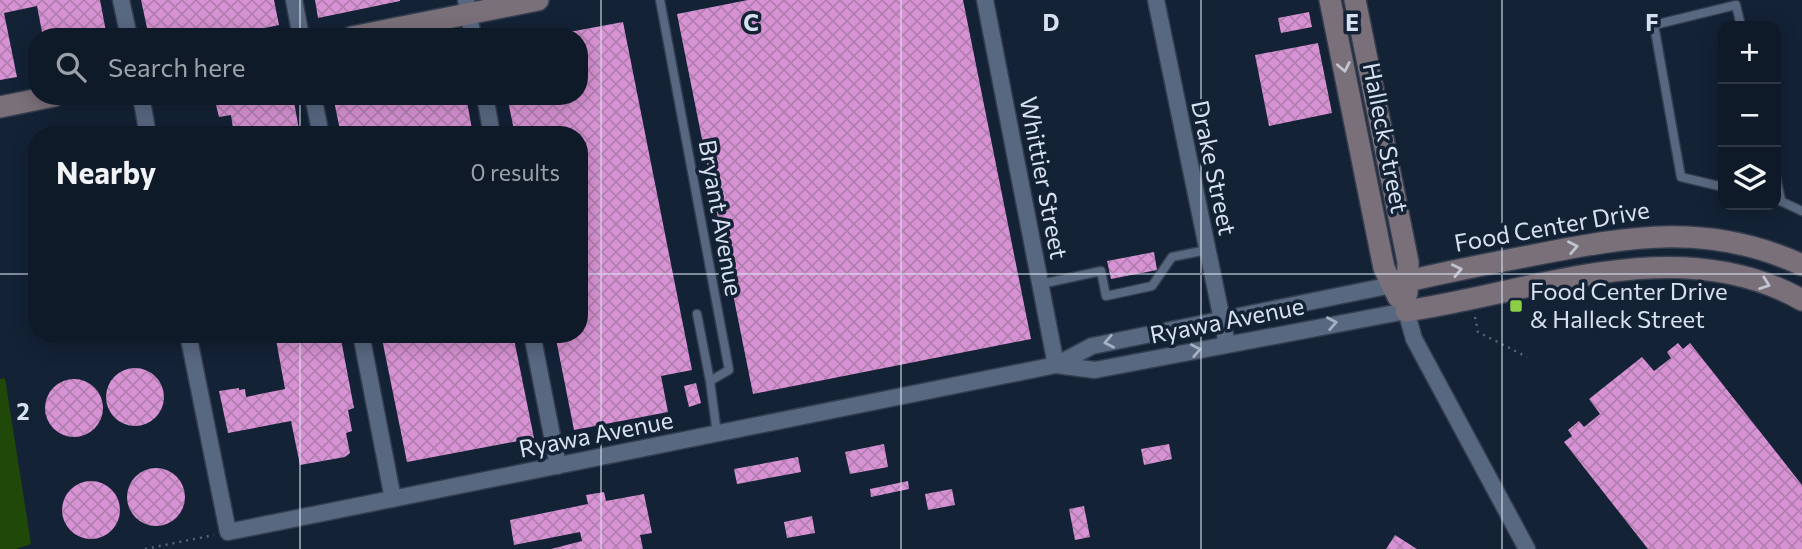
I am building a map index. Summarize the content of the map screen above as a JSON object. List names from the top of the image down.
{
  "streets": {
    "main road": ["Halleck Street", "Food Center Drive"],
    "street": ["Drake Street", "Whittier Street", "Ryawa Avenue"],
    "lane": ["Bryant Avenue"]
  },
  "crossings": [
    ["Halleck Street", "Food Center Drive"],
    ["Halleck Street", "Ryawa Avenue"],
    ["Drake Street", "Ryawa Avenue"],
    ["Whittier Street", "Ryawa Avenue"],
    ["Food Center Drive", "Ryawa Avenue"]
  ],
  "places": {
    "transit": ["Food Center Drive & Halleck Street"]
  },
  "page": {
    "map_buttons": ["+", "−"],
    "search": "Search here",
    "heading": ["Nearby", "0 results"]
  },
  "grid": {
    "columns": [
      "C",
      "D",
      "E",
      "F"
    ],
    "rows": ["2"]
  }
}
